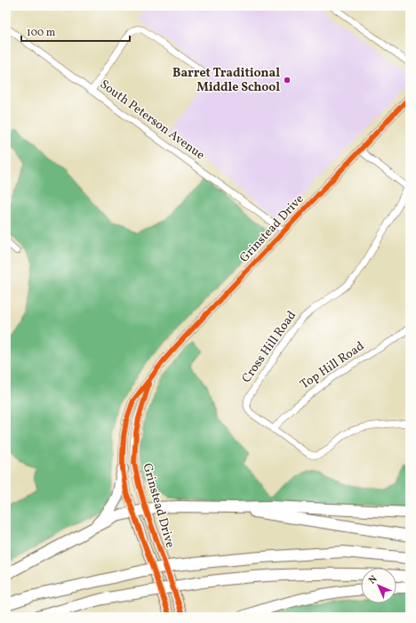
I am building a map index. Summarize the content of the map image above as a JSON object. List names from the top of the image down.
{
  "streets": {
    "main road": ["Grinstead Drive"],
    "street": ["South Peterson Avenue", "Cross Hill Road", "Top Hill Road"]
  },
  "crossings": [
    ["South Peterson Avenue", "Grinstead Drive"],
    ["Grinstead Drive", "Cross Hill Road"],
    ["Cross Hill Road", "Top Hill Road"]
  ],
  "places": ["Barret Traditional Middle School"],
  "scale_bar": "100 m",
  "north": "top left"
}
